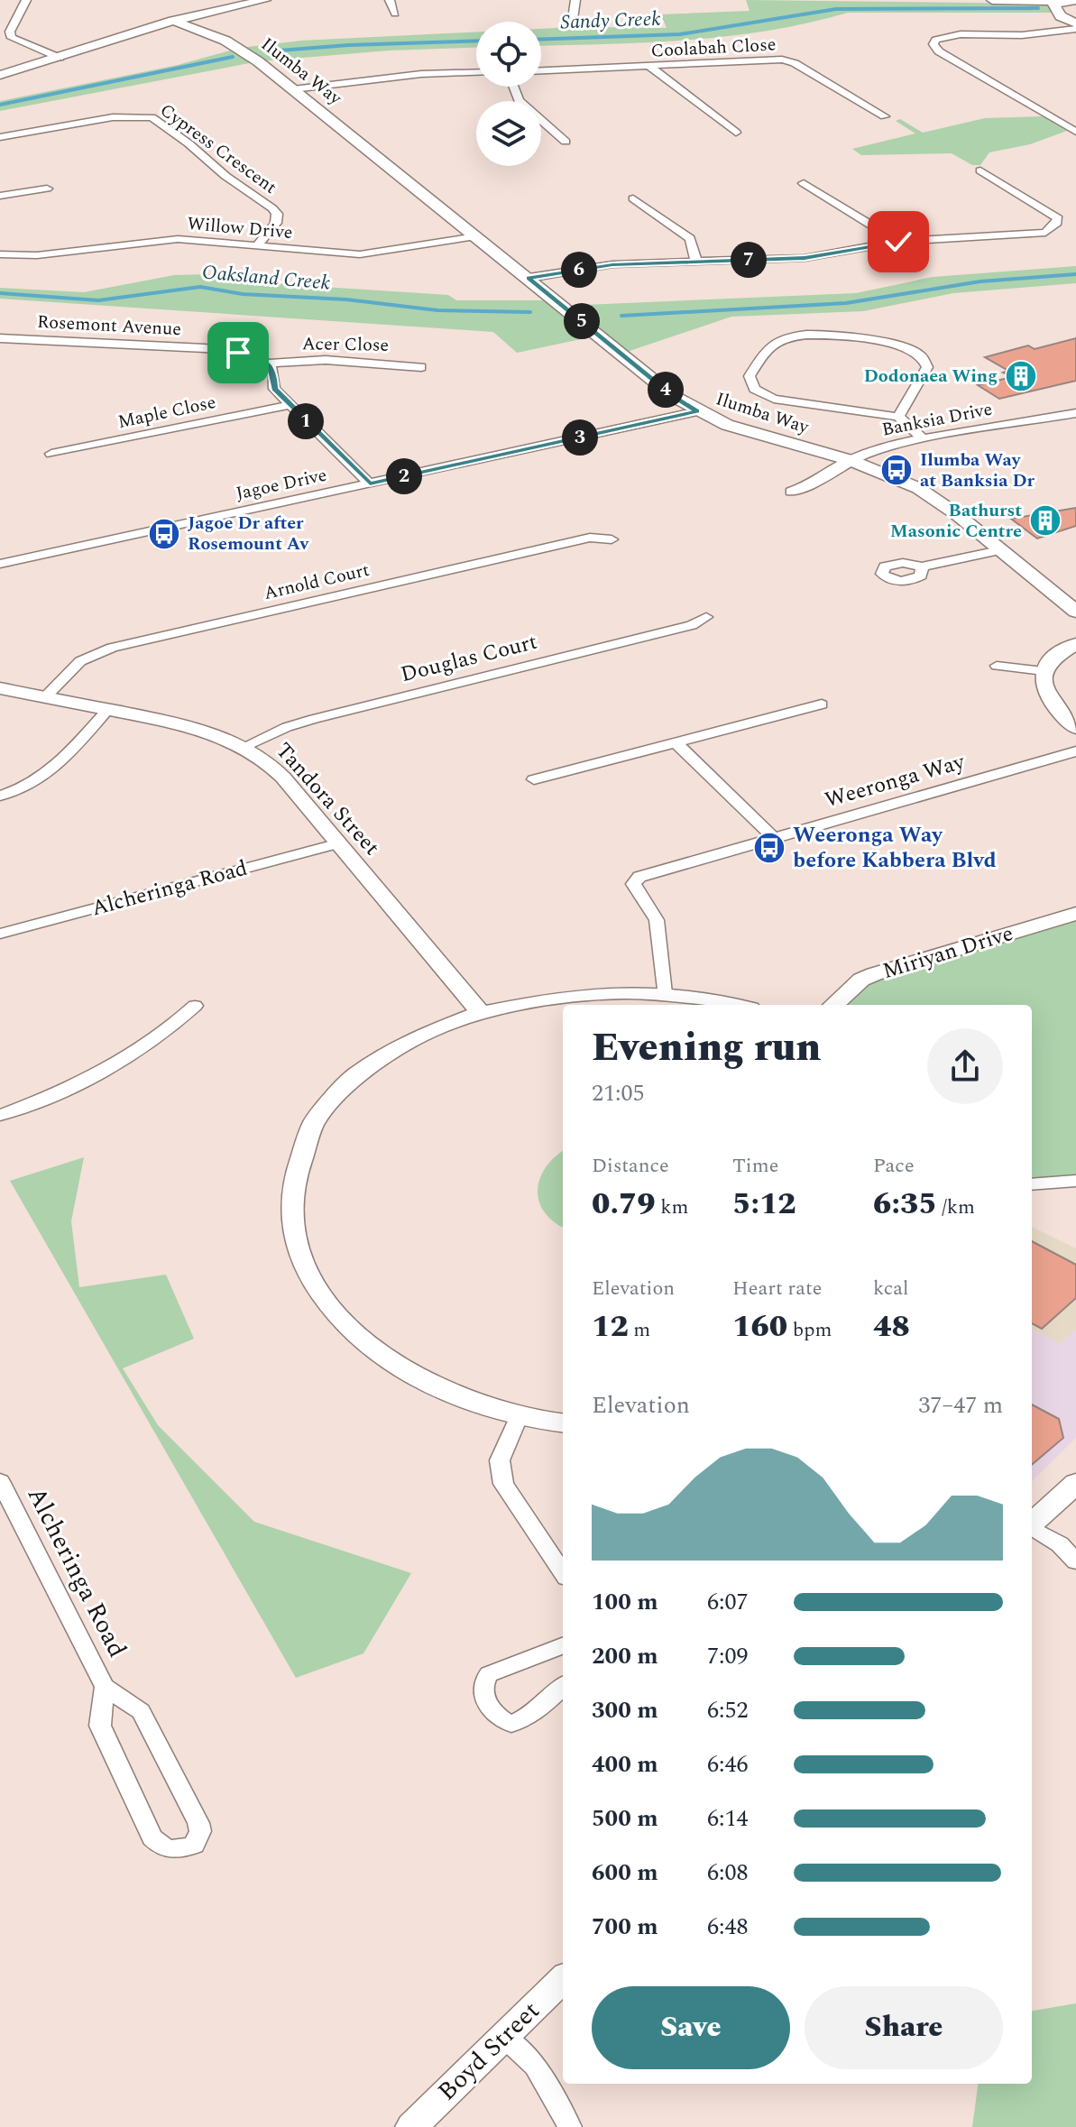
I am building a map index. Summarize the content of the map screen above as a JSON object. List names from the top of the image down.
{
  "streets": {
    "street": [
      "Coolabah Close",
      "Ilumba Way",
      "Cypress Crescent",
      "Willow Drive",
      "Rosemont Avenue",
      "Acer Close",
      "Maple Close",
      "Banksia Drive",
      "Jagoe Drive",
      "Arnold Court",
      "Douglas Court",
      "Weeronga Way",
      "Tandora Street",
      "Alcheringa Road",
      "Miriyan Drive",
      "Boyd Street"
    ]
  },
  "crossings": [
    ["Ilumba Way", "Willow Drive"],
    ["Ilumba Way", "Banksia Drive"],
    ["Ilumba Way", "Jagoe Drive"],
    ["Cypress Crescent", "Willow Drive"],
    ["Rosemont Avenue", "Acer Close"],
    ["Arnold Court", "Tandora Street"],
    ["Douglas Court", "Tandora Street"],
    ["Tandora Street", "Alcheringa Road"]
  ],
  "water": ["Sandy Creek", "Oaksland Creek"],
  "places": {
    "building": ["Dodonaea Wing", "Bathurst Masonic Centre"],
    "bus stop": ["Ilumba Way at Banksia Dr", "Jagoe Dr after Rosemount Av", "Weeronga Way before Kabbera Blvd"]
  },
  "page": {
    "pins": [
      "7",
      "6",
      "5",
      "4",
      "1",
      "3",
      "2"
    ],
    "heading": ["Evening run", "21:05"],
    "stats": [
      ["Distance", "0.79 km"],
      ["Time", "5:12"],
      ["Pace", "6:35 /km"],
      ["Elevation", "12 m"],
      ["Heart rate", "160 bpm"],
      ["kcal", "48"]
    ],
    "chart": ["Elevation", "37–47 m"],
    "list": [
      {
        "name": "100 m",
        "note": "6:07"
      },
      {
        "name": "200 m",
        "note": "7:09"
      },
      {
        "name": "300 m",
        "note": "6:52"
      },
      {
        "name": "400 m",
        "note": "6:46"
      },
      {
        "name": "500 m",
        "note": "6:14"
      },
      {
        "name": "600 m",
        "note": "6:08"
      },
      {
        "name": "700 m",
        "note": "6:48"
      }
    ],
    "buttons": ["Save", "Share"]
  }
}
